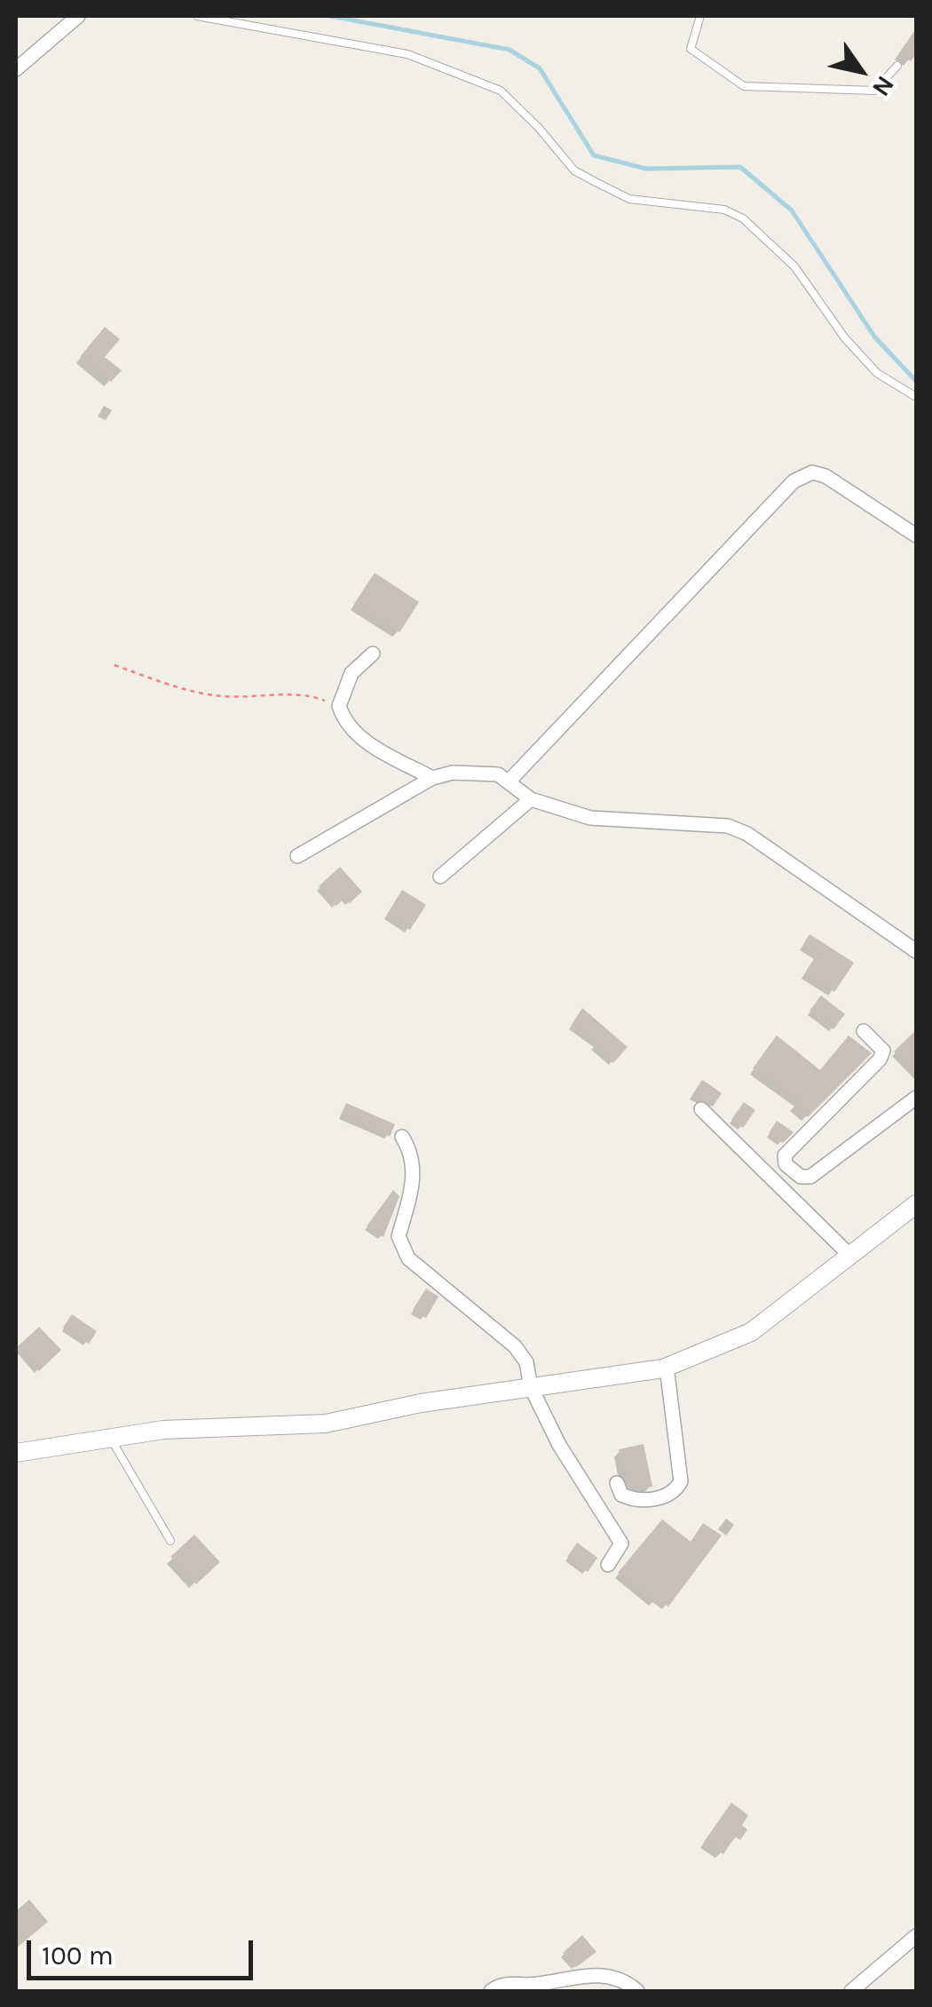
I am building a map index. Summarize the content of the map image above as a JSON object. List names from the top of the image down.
{
  "scale_bar": "100 m",
  "north": "bottom right"
}
